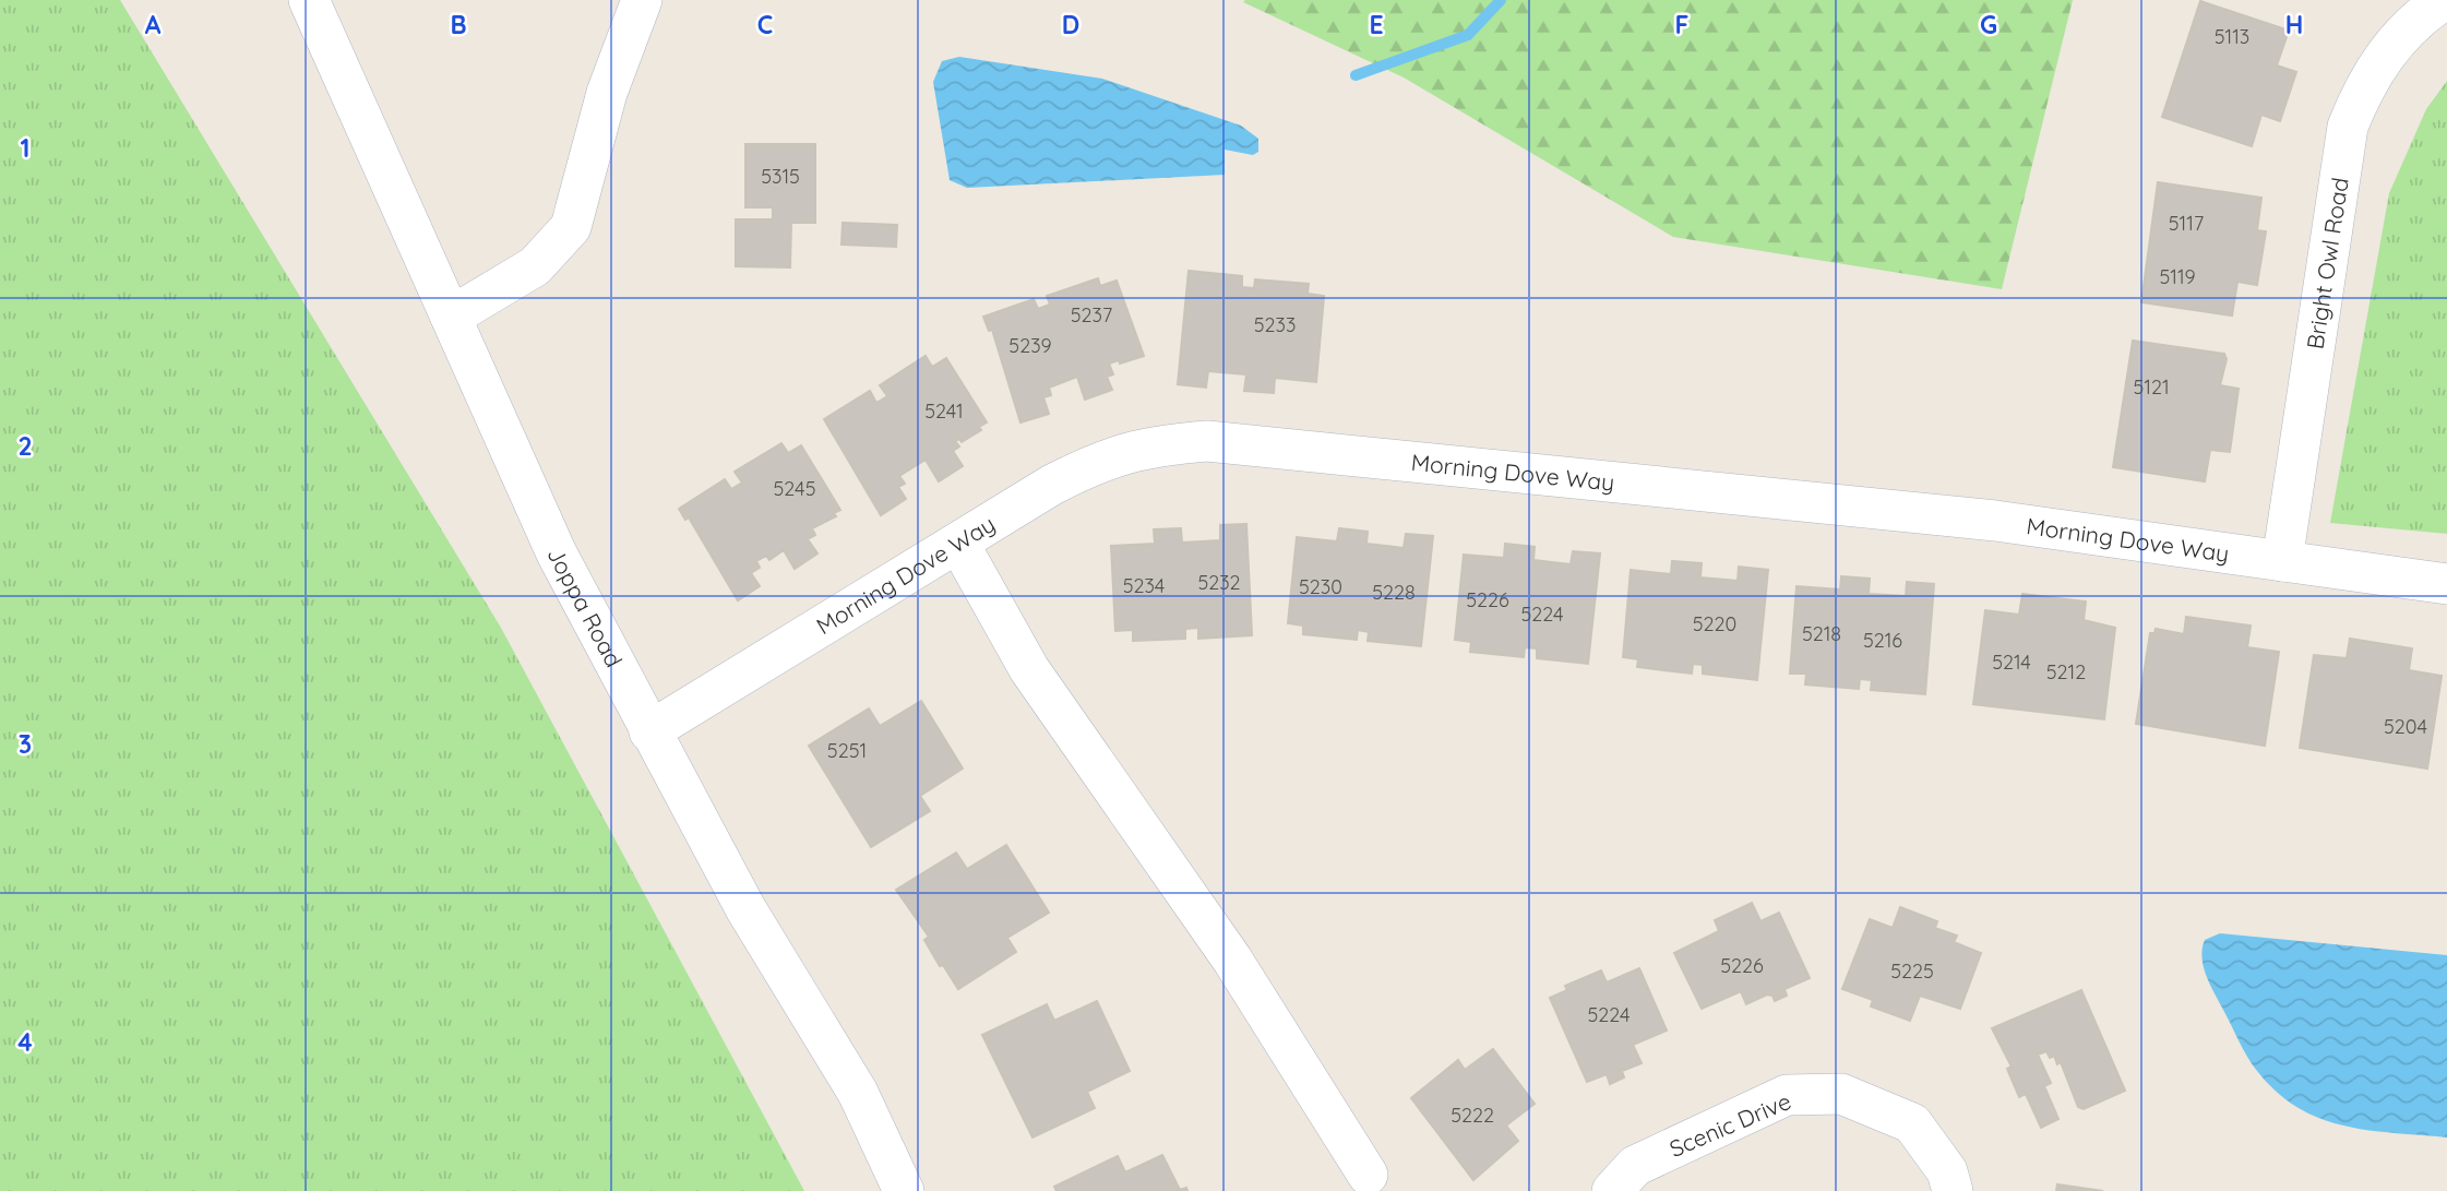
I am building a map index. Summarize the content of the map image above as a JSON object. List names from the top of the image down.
{
  "streets": {
    "street": [
      "Bright Owl Road",
      "Morning Dove Way",
      "Joppa Road",
      "Scenic Drive"
    ]
  },
  "crossings": [
    ["Bright Owl Road", "Morning Dove Way"],
    ["Morning Dove Way", "Joppa Road"]
  ],
  "house_numbers": [
    "5113",
    "5315",
    "5117",
    "5119",
    "5237",
    "5233",
    "5239",
    "5121",
    "5241",
    "5245",
    "5232",
    "5234",
    "5230",
    "5228",
    "5226",
    "5224",
    "5220",
    "5218",
    "5216",
    "5214",
    "5212",
    "5204",
    "5251",
    "5226",
    "5225",
    "5224",
    "5222"
  ],
  "grid": {
    "columns": [
      "A",
      "B",
      "C",
      "D",
      "E",
      "F",
      "G",
      "H"
    ],
    "rows": [
      "1",
      "2",
      "3",
      "4"
    ]
  }
}
